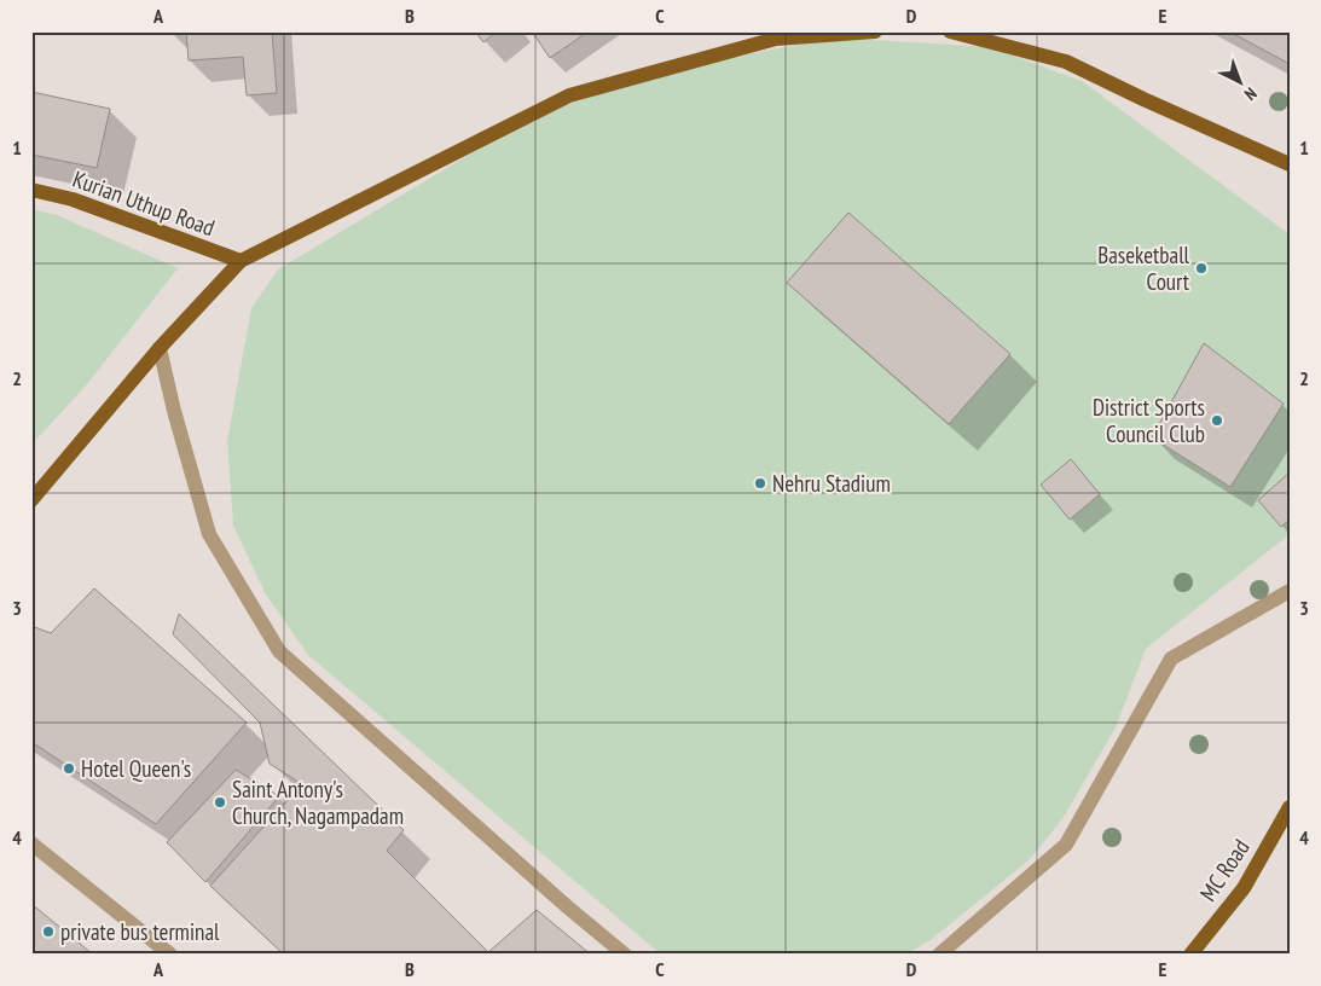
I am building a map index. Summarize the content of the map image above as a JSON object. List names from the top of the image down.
{
  "streets": {
    "main road": ["Kurian Uthup Road", "MC Road"]
  },
  "places": [
    "Baseketball Court",
    "District Sports Council Club",
    "Nehru Stadium",
    "Hotel Queen's",
    "Saint Antony's Church, Nagampadam",
    "private bus terminal"
  ],
  "north": "bottom right",
  "grid": {
    "columns": [
      "A",
      "B",
      "C",
      "D",
      "E"
    ],
    "rows": [
      "1",
      "2",
      "3",
      "4"
    ]
  }
}
